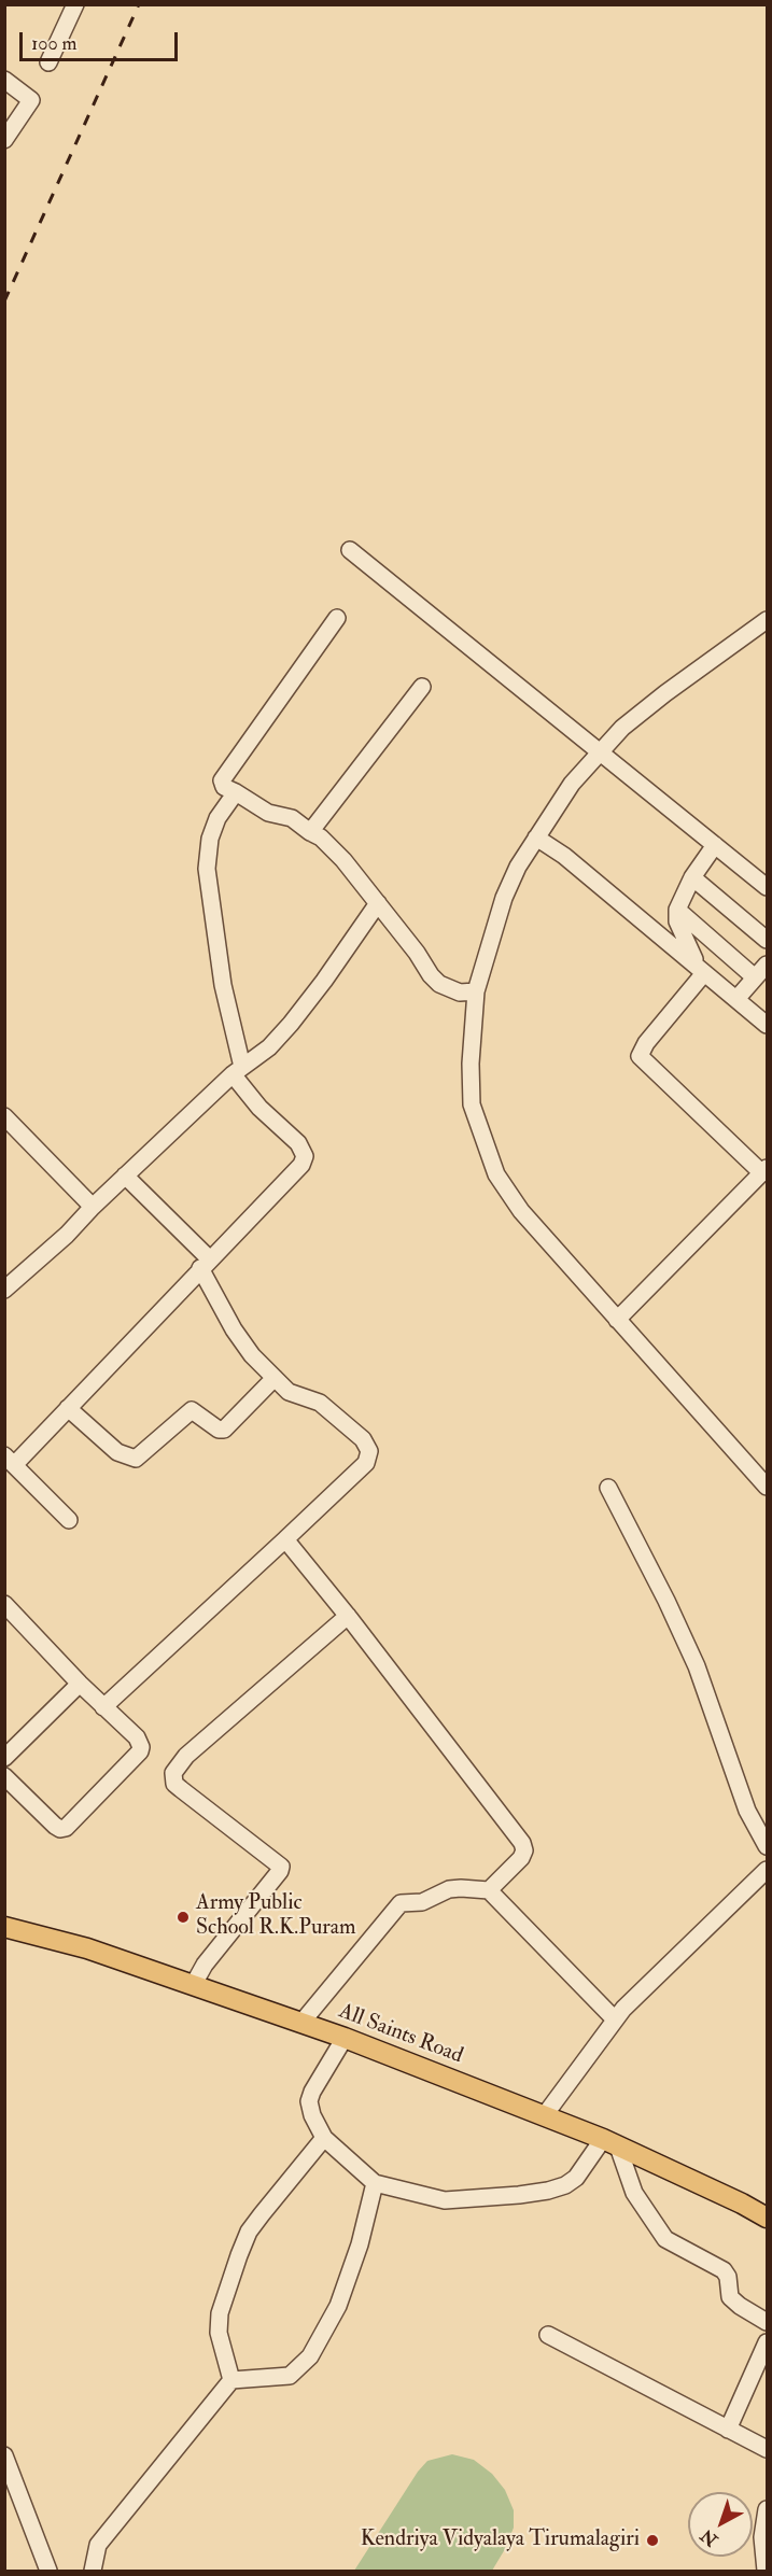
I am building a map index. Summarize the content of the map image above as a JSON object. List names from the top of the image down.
{
  "streets": {
    "main road": ["All Saints Road"]
  },
  "places": ["Army Public School R.K.Puram", "Kendriya Vidyalaya Tirumalagiri"],
  "scale_bar": "100 m",
  "north": "bottom left"
}
